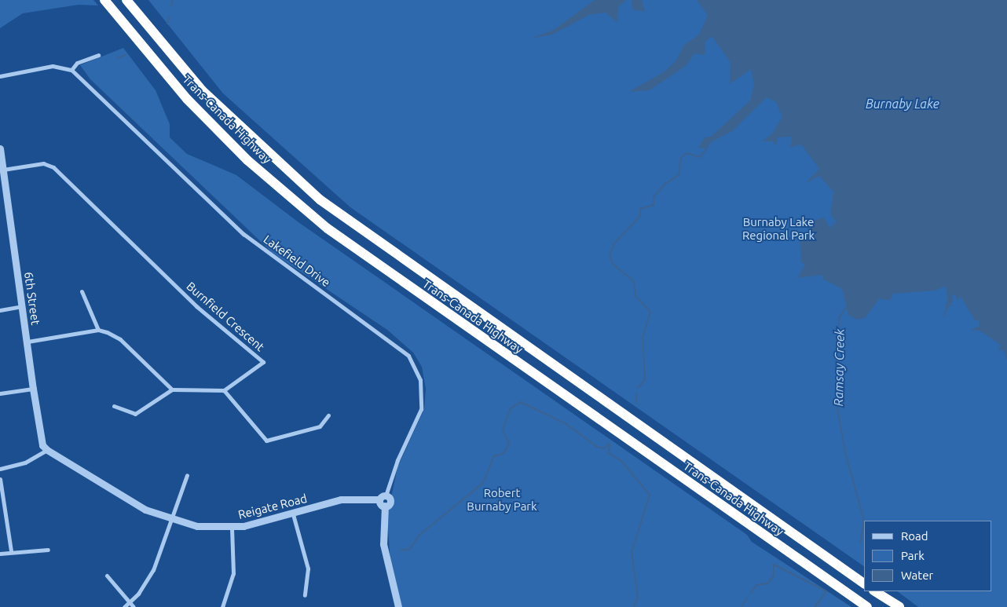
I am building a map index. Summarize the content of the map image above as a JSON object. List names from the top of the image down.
{
  "streets": {
    "highway": ["Trans-Canada Highway"],
    "street": [
      "Lakefield Drive",
      "6th Street",
      "Burnfield Crescent",
      "Reigate Road"
    ]
  },
  "crossings": [
    ["Lakefield Drive", "Reigate Road"],
    ["6th Street", "Burnfield Crescent"],
    ["6th Street", "Reigate Road"]
  ],
  "water": ["Burnaby Lake", "Ramsay Creek"],
  "parks": ["Burnaby Lake Regional Park", "Robert Burnaby Park"],
  "legend": ["Road", "Park", "Water"]
}
